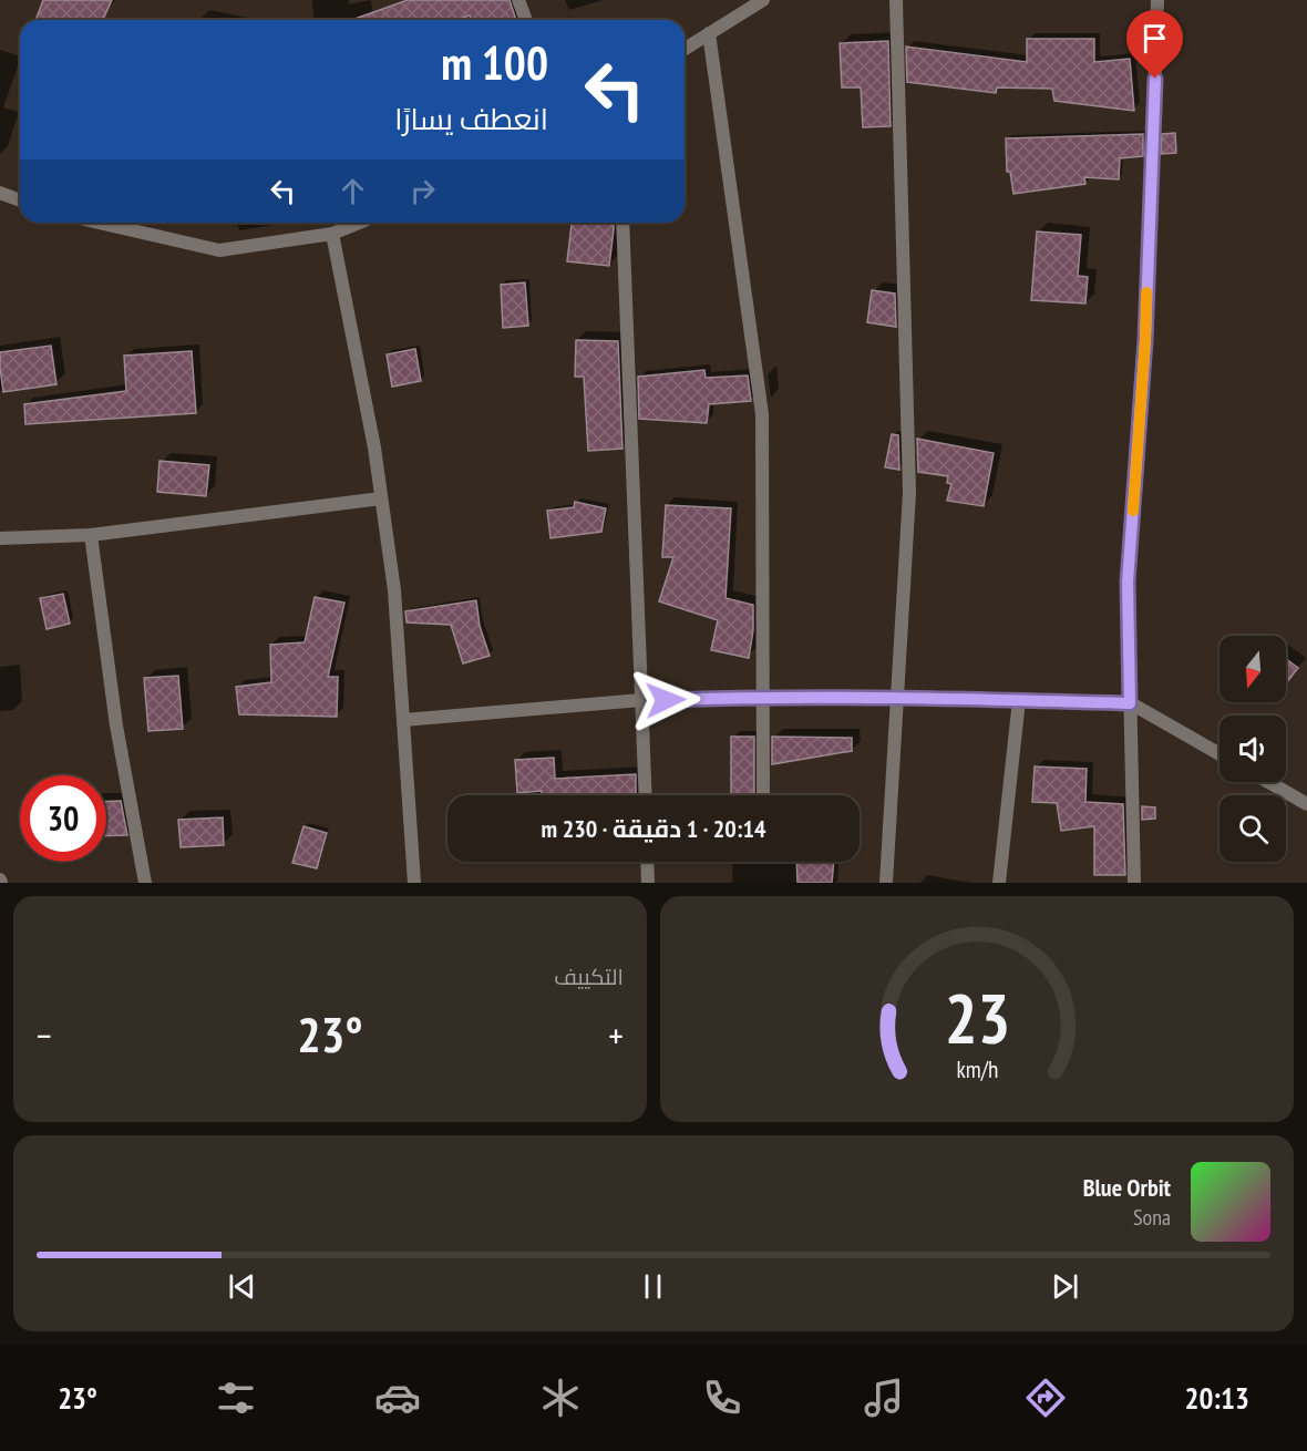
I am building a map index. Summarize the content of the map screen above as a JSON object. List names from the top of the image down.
{
  "north": "bottom",
  "page": {
    "turn": ["100 m", "انعطف يسارًا"],
    "limit": "30",
    "trip": "20:14 · 1 دقيقة · 230 m",
    "tile": "التكييف",
    "heat": ["−", "23°", "+"],
    "song": ["Blue Orbit", "Sona"],
    "tabs": ["20:13", "23°"],
    "gauge": ["23", "km/h"]
  }
}
